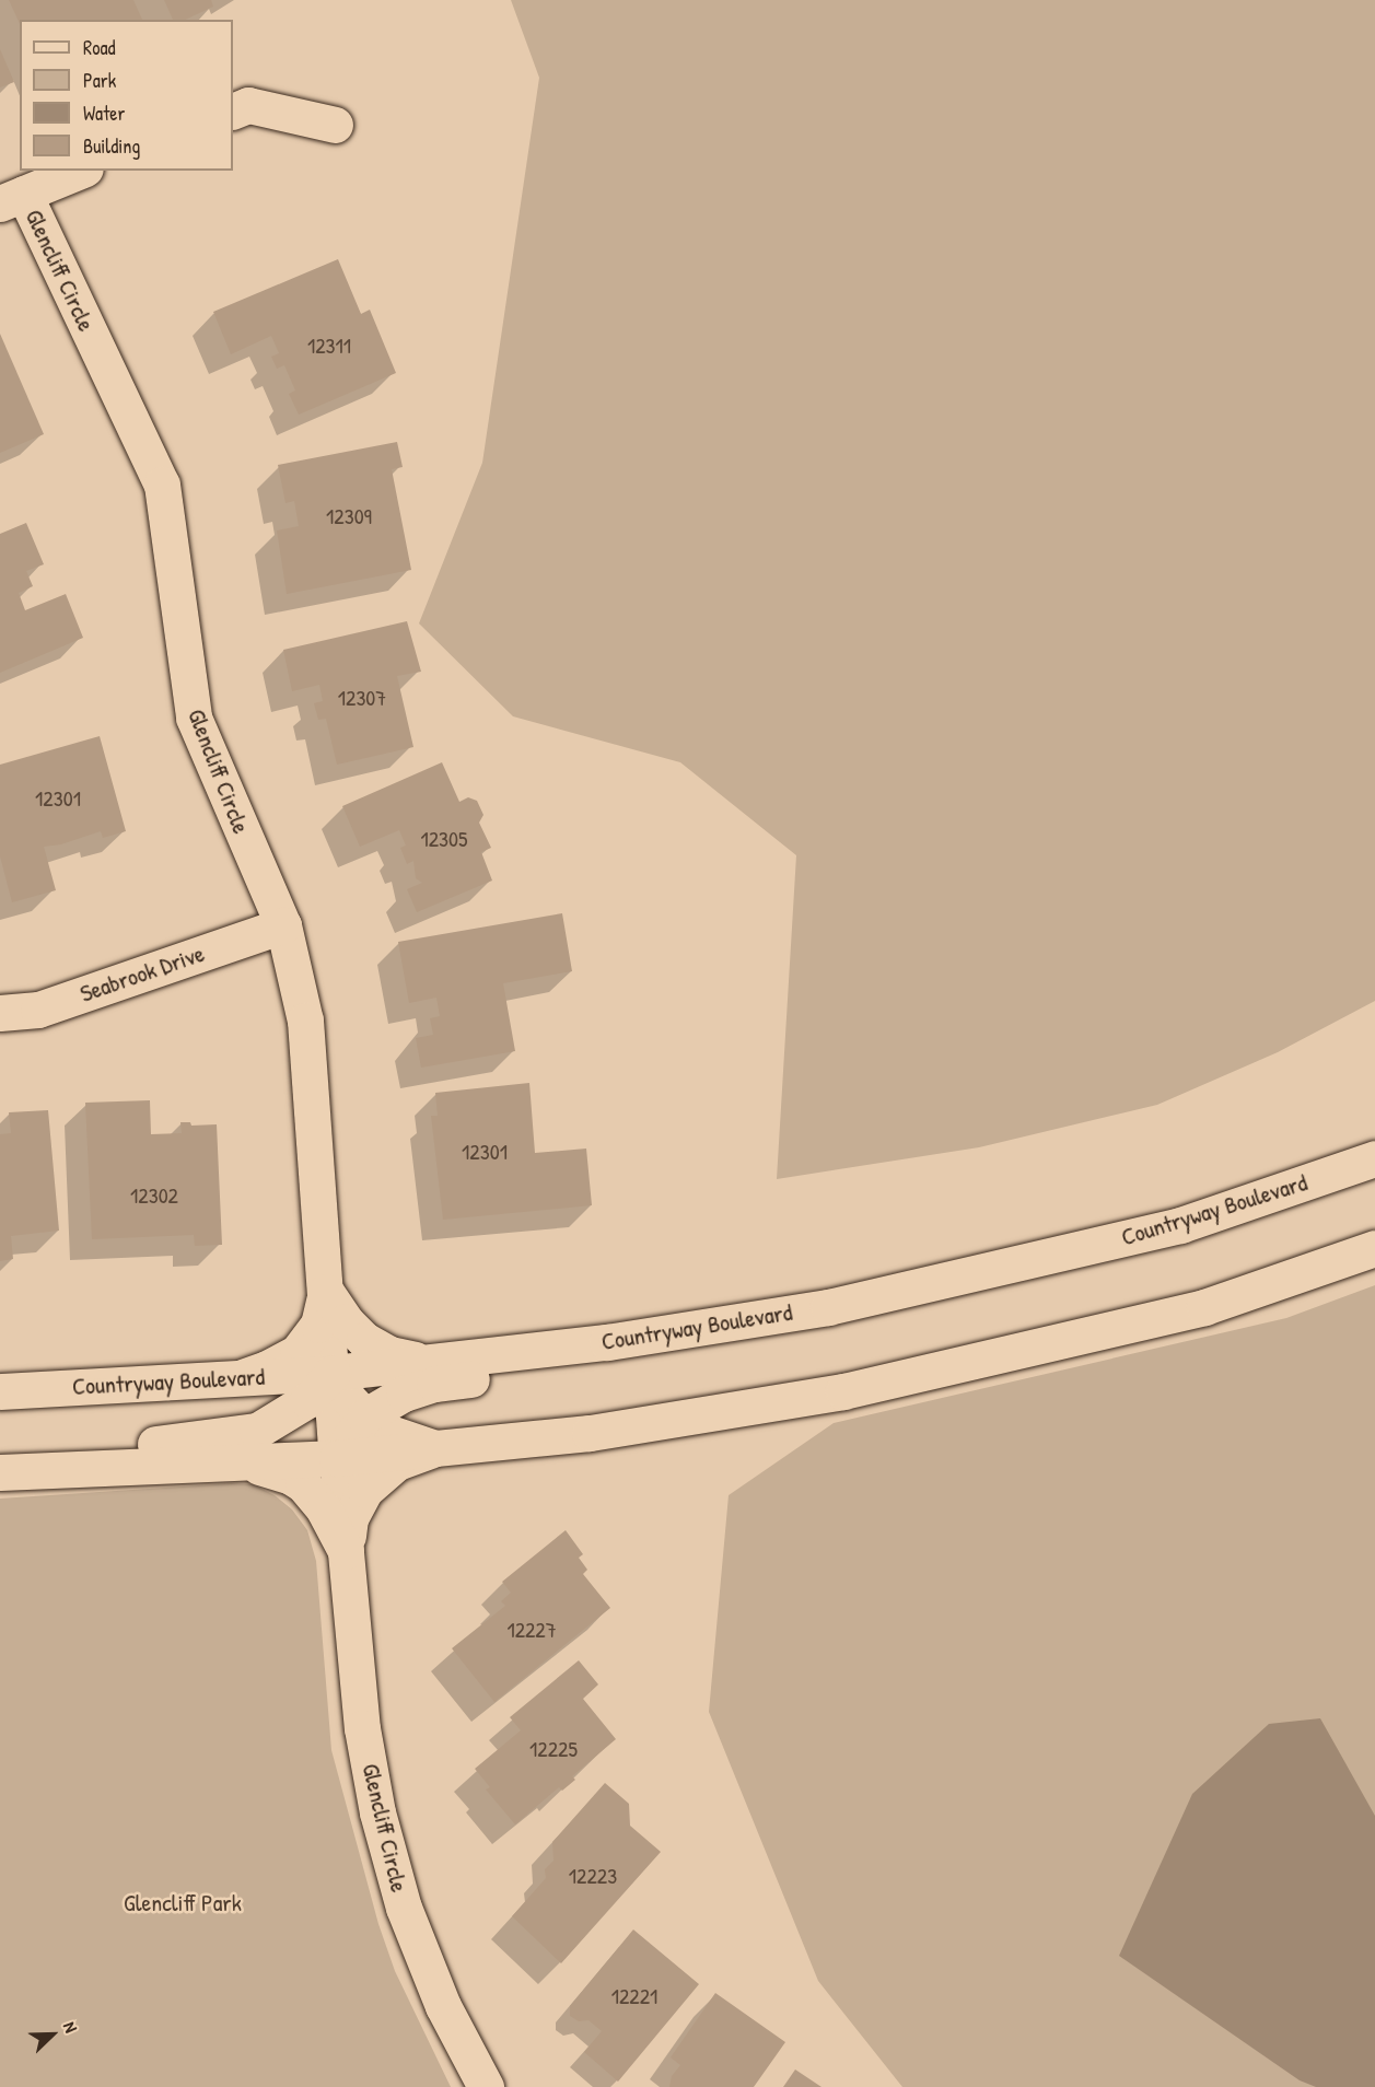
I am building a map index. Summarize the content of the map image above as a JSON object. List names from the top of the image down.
{
  "streets": {
    "street": ["Glencliff Circle", "Seabrook Drive", "Countryway Boulevard"]
  },
  "crossings": [
    ["Glencliff Circle", "Seabrook Drive"],
    ["Glencliff Circle", "Countryway Boulevard"]
  ],
  "parks": ["Glencliff Park"],
  "house_numbers": [
    "12311",
    "12309",
    "12307",
    "12301",
    "12305",
    "12301",
    "12302",
    "12227",
    "12225",
    "12223",
    "12221"
  ],
  "legend": [
    "Road",
    "Park",
    "Water",
    "Building"
  ],
  "north": "top right"
}
